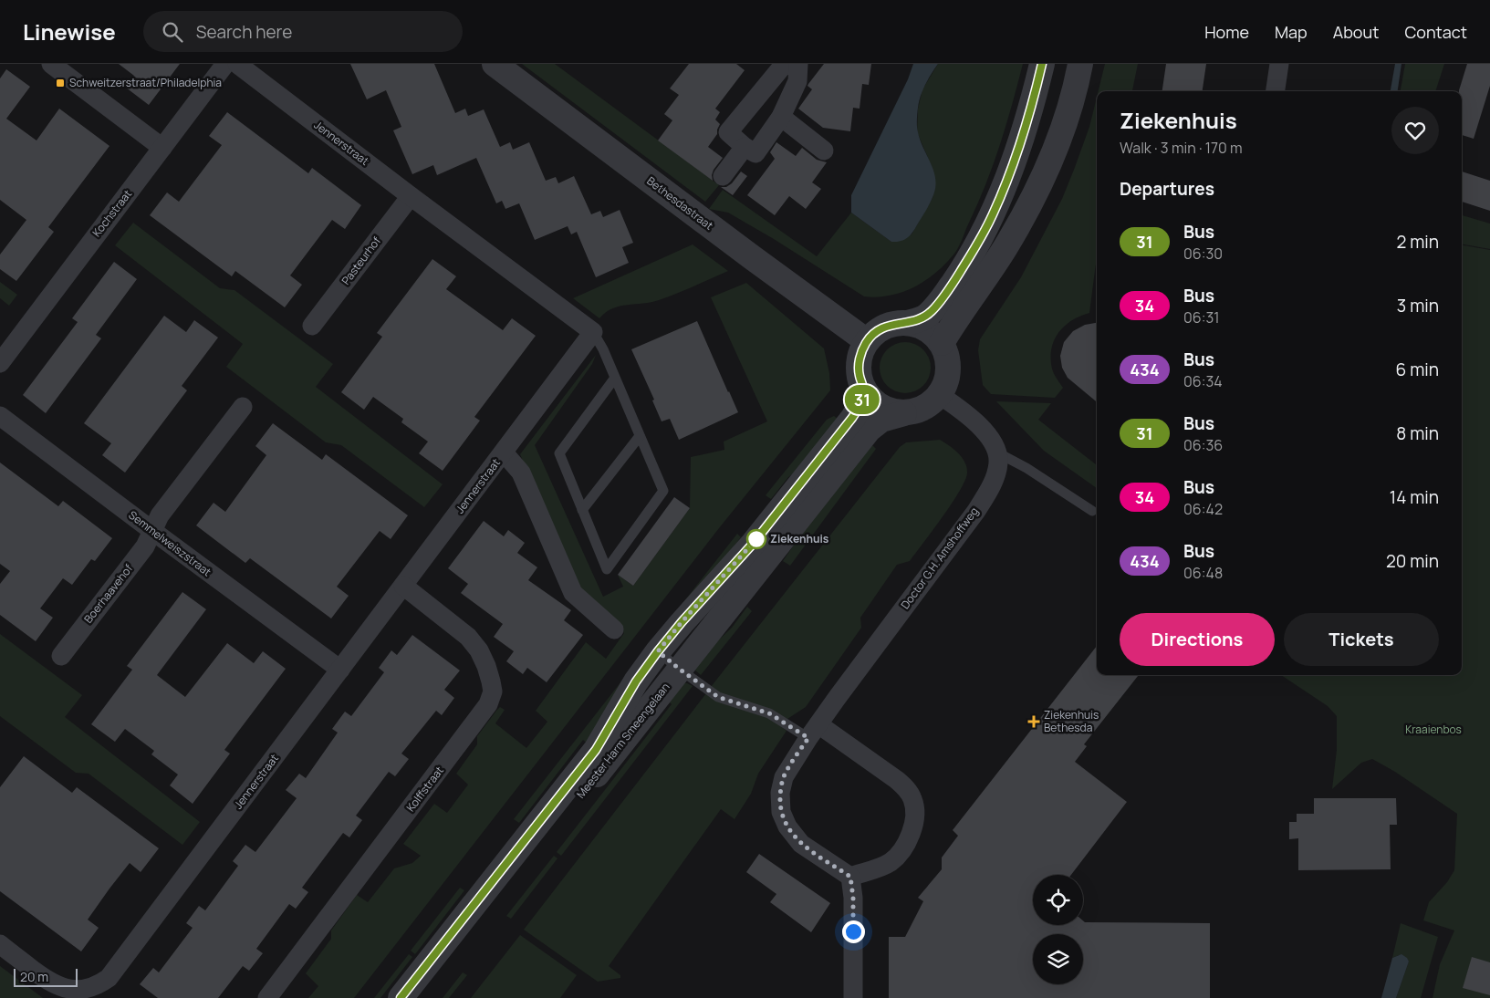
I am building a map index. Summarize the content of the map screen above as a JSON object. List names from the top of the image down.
{
  "streets": {
    "street": [
      "Jennerstraat",
      "Bethesdastraat",
      "Kochstraat",
      "Pasteurhof",
      "Semmelweiszstraat",
      "Doctor G.H. Amshoffweg",
      "Boerhaavehof",
      "Meester Harm Smeengelaan",
      "Kolffstraat"
    ]
  },
  "crossings": [
    ["Jennerstraat", "Pasteurhof"],
    ["Jennerstraat", "Semmelweiszstraat"],
    ["Jennerstraat", "Kolffstraat"],
    ["Bethesdastraat", "Meester Harm Smeengelaan"],
    ["Semmelweiszstraat", "Boerhaavehof"]
  ],
  "parks": ["Kraaienbos"],
  "places": {
    "transit": ["Schweitzerstraat/Philadelphia"],
    "other": ["Ziekenhuis"],
    "health": ["Ziekenhuis Bethesda"]
  },
  "lines": ["bus line 31"],
  "scale_bar": "20 m",
  "page": {
    "header": "Linewise",
    "search": "Search here",
    "nav": [
      "Home",
      "Map",
      "About",
      "Contact"
    ],
    "on_map": "31",
    "heading": [
      ["Ziekenhuis", "Walk · 3 min · 170 m"],
      "Departures"
    ],
    "list": [
      {
        "mark": "31",
        "name": "Bus",
        "note": "06:30",
        "value": "2 min"
      },
      {
        "mark": "34",
        "name": "Bus",
        "note": "06:31",
        "value": "3 min"
      },
      {
        "mark": "434",
        "name": "Bus",
        "note": "06:34",
        "value": "6 min"
      },
      {
        "mark": "31",
        "name": "Bus",
        "note": "06:36",
        "value": "8 min"
      },
      {
        "mark": "34",
        "name": "Bus",
        "note": "06:42",
        "value": "14 min"
      },
      {
        "mark": "434",
        "name": "Bus",
        "note": "06:48",
        "value": "20 min"
      }
    ],
    "buttons": ["Directions", "Tickets"],
    "scale": "20 m"
  }
}
